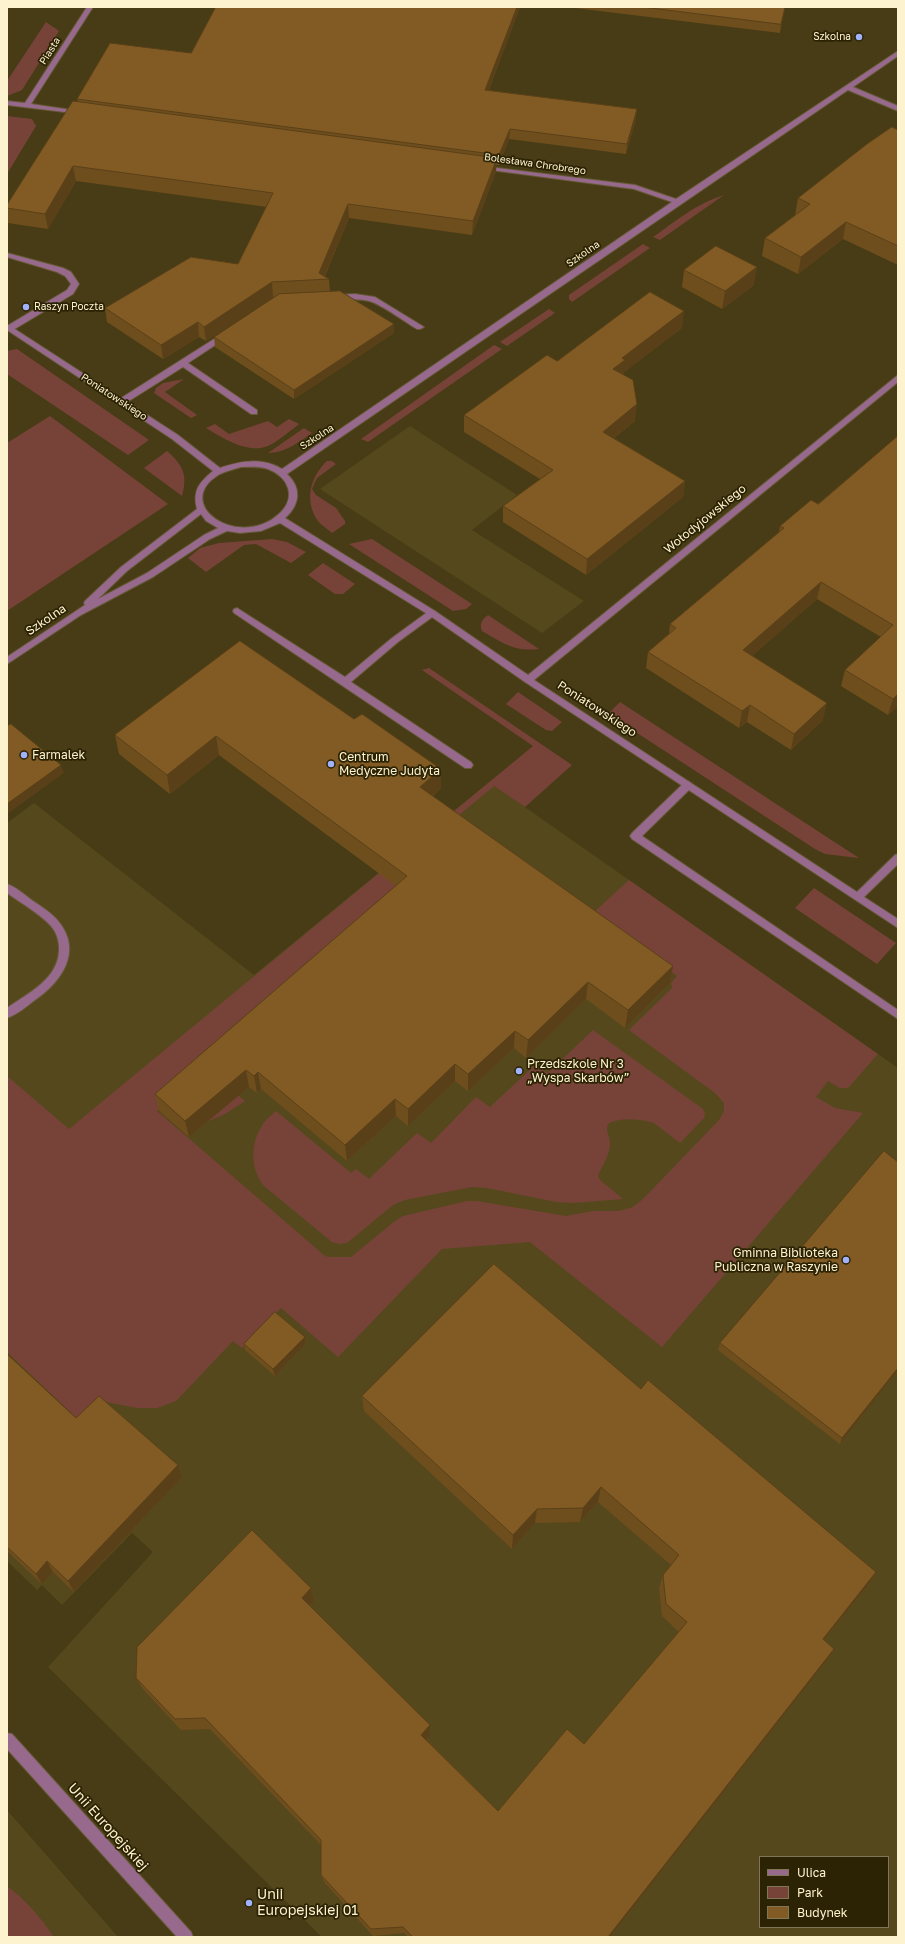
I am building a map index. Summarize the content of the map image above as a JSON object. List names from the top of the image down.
{
  "streets": {
    "street": [
      "Piasta",
      "Bolesława Chrobrego",
      "Szkolna",
      "Poniatowskiego",
      "Wołodyjowskiego",
      "Unii Europejskiej"
    ]
  },
  "crossings": [
    ["Bolesława Chrobrego", "Szkolna"],
    ["Szkolna", "Poniatowskiego"],
    ["Poniatowskiego", "Wołodyjowskiego"]
  ],
  "places": [
    "Szkolna",
    "Raszyn Poczta",
    "Farmalek",
    "Centrum Medyczne Judyta",
    "Przedszkole Nr 3 „Wyspa Skarbów”",
    "Gminna Biblioteka Publiczna w Raszynie",
    "Unii Europejskiej 01"
  ],
  "legend": ["Ulica", "Park", "Budynek"]
}
